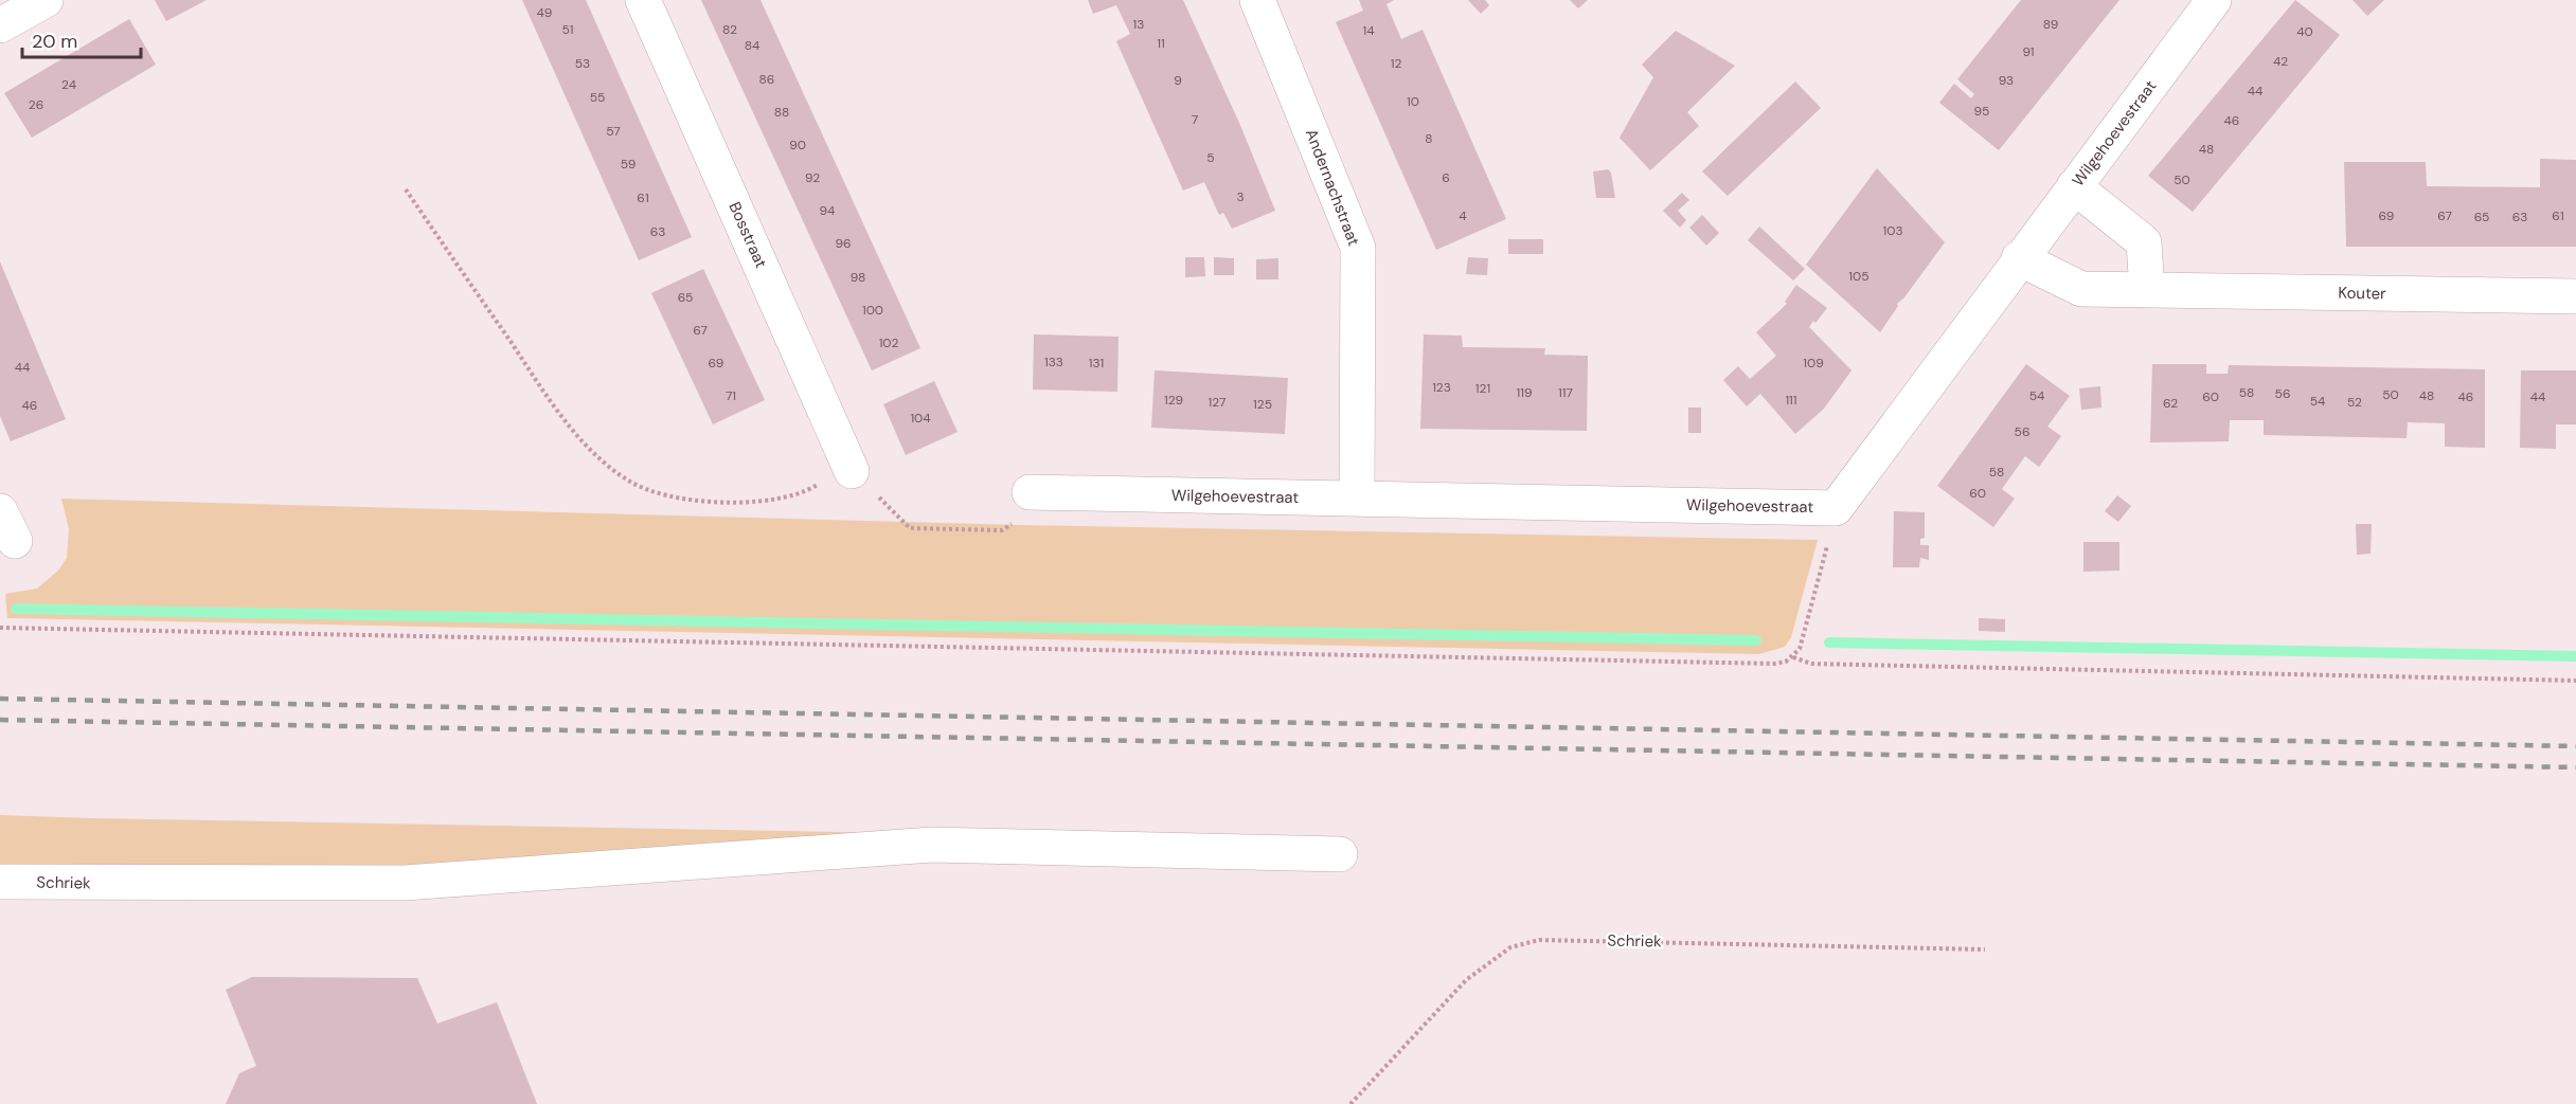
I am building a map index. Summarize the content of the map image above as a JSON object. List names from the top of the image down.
{
  "streets": {
    "street": [
      "Wilgehoevestraat",
      "Andernachstraat",
      "Bosstraat",
      "Kouter",
      "Schriek"
    ]
  },
  "crossings": [
    ["Wilgehoevestraat", "Andernachstraat"],
    ["Wilgehoevestraat", "Kouter"]
  ],
  "house_numbers": [
    "49",
    "13",
    "89",
    "51",
    "82",
    "14",
    "40",
    "11",
    "84",
    "91",
    "42",
    "53",
    "12",
    "86",
    "9",
    "93",
    "24",
    "44",
    "55",
    "10",
    "26",
    "95",
    "88",
    "7",
    "46",
    "57",
    "8",
    "90",
    "48",
    "5",
    "59",
    "92",
    "6",
    "50",
    "3",
    "61",
    "94",
    "4",
    "69",
    "67",
    "61",
    "65",
    "63",
    "103",
    "63",
    "96",
    "105",
    "98",
    "65",
    "100",
    "67",
    "102",
    "133",
    "69",
    "131",
    "109",
    "44",
    "123",
    "121",
    "119",
    "117",
    "58",
    "56",
    "50",
    "71",
    "54",
    "48",
    "60",
    "46",
    "44",
    "129",
    "111",
    "54",
    "127",
    "52",
    "62",
    "125",
    "46",
    "104",
    "56",
    "58",
    "60"
  ],
  "scale_bar": "20 m"
}
